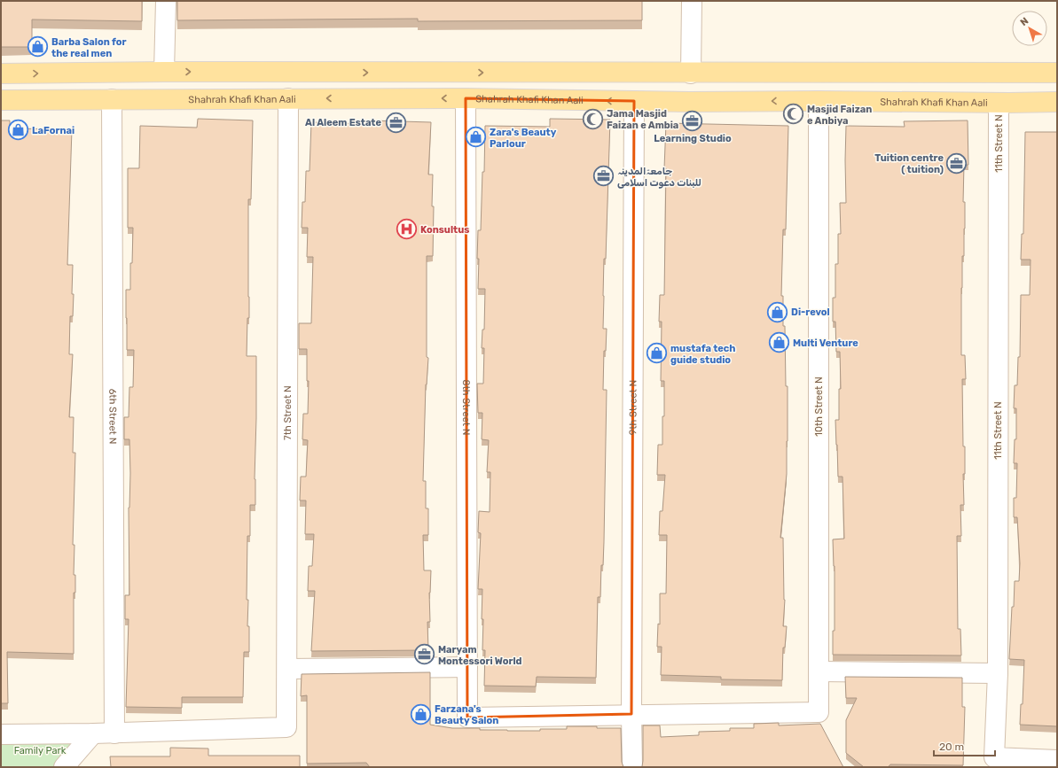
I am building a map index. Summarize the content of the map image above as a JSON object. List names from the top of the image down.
{
  "streets": {
    "main road": ["Shahrah Khafi Khan Aali"],
    "street": [
      "11th Street N",
      "10th Street N",
      "8th Street N",
      "9th Street N",
      "7th Street N",
      "6th Street N"
    ]
  },
  "crossings": [
    ["Shahrah Khafi Khan Aali", "11th Street N"],
    ["Shahrah Khafi Khan Aali", "10th Street N"],
    ["Shahrah Khafi Khan Aali", "8th Street N"],
    ["Shahrah Khafi Khan Aali", "9th Street N"],
    ["Shahrah Khafi Khan Aali", "7th Street N"],
    ["Shahrah Khafi Khan Aali", "6th Street N"],
    ["10th Street N", "8th Street N"],
    ["10th Street N", "9th Street N"],
    ["8th Street N", "9th Street N"],
    ["7th Street N", "6th Street N"]
  ],
  "parks": ["Family Park"],
  "places": {
    "shop": [
      "Barba Salon for the real men",
      "LaFornai",
      "Zara's Beauty Parlour",
      "Di-revol",
      "Multi Venture",
      "mustafa tech guide studio",
      "Farzana's Beauty Salon"
    ],
    "mosque": ["Masjid Faizan e Anbiya", "Jama Masjid Faizan e Ambia"],
    "office": [
      "Learning Studio",
      "Al Aleem Estate",
      "Tuition centre ( tuition)",
      "جامعۃالمدینہ للبنات دعوت اسلامی",
      "Maryam Montessori World"
    ],
    "hospital": ["Konsultus"]
  },
  "scale_bar": "20 m",
  "north": "top left"
}
